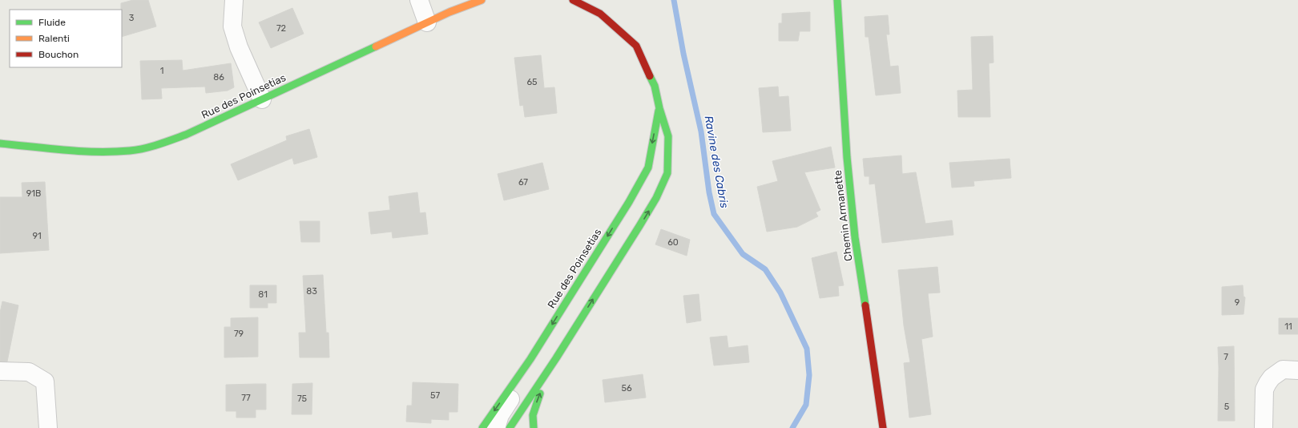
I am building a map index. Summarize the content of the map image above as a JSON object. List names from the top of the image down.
{
  "streets": {
    "main road": ["Rue des Poinsetias", "Chemin Armanette"]
  },
  "water": ["Ravine des Cabris"],
  "house_numbers": [
    "3",
    "72",
    "1",
    "86",
    "65",
    "67",
    "91B",
    "91",
    "60",
    "83",
    "81",
    "9",
    "11",
    "79",
    "7",
    "56",
    "57",
    "77",
    "75",
    "5"
  ],
  "legend": ["Fluide", "Ralenti", "Bouchon"]
}
